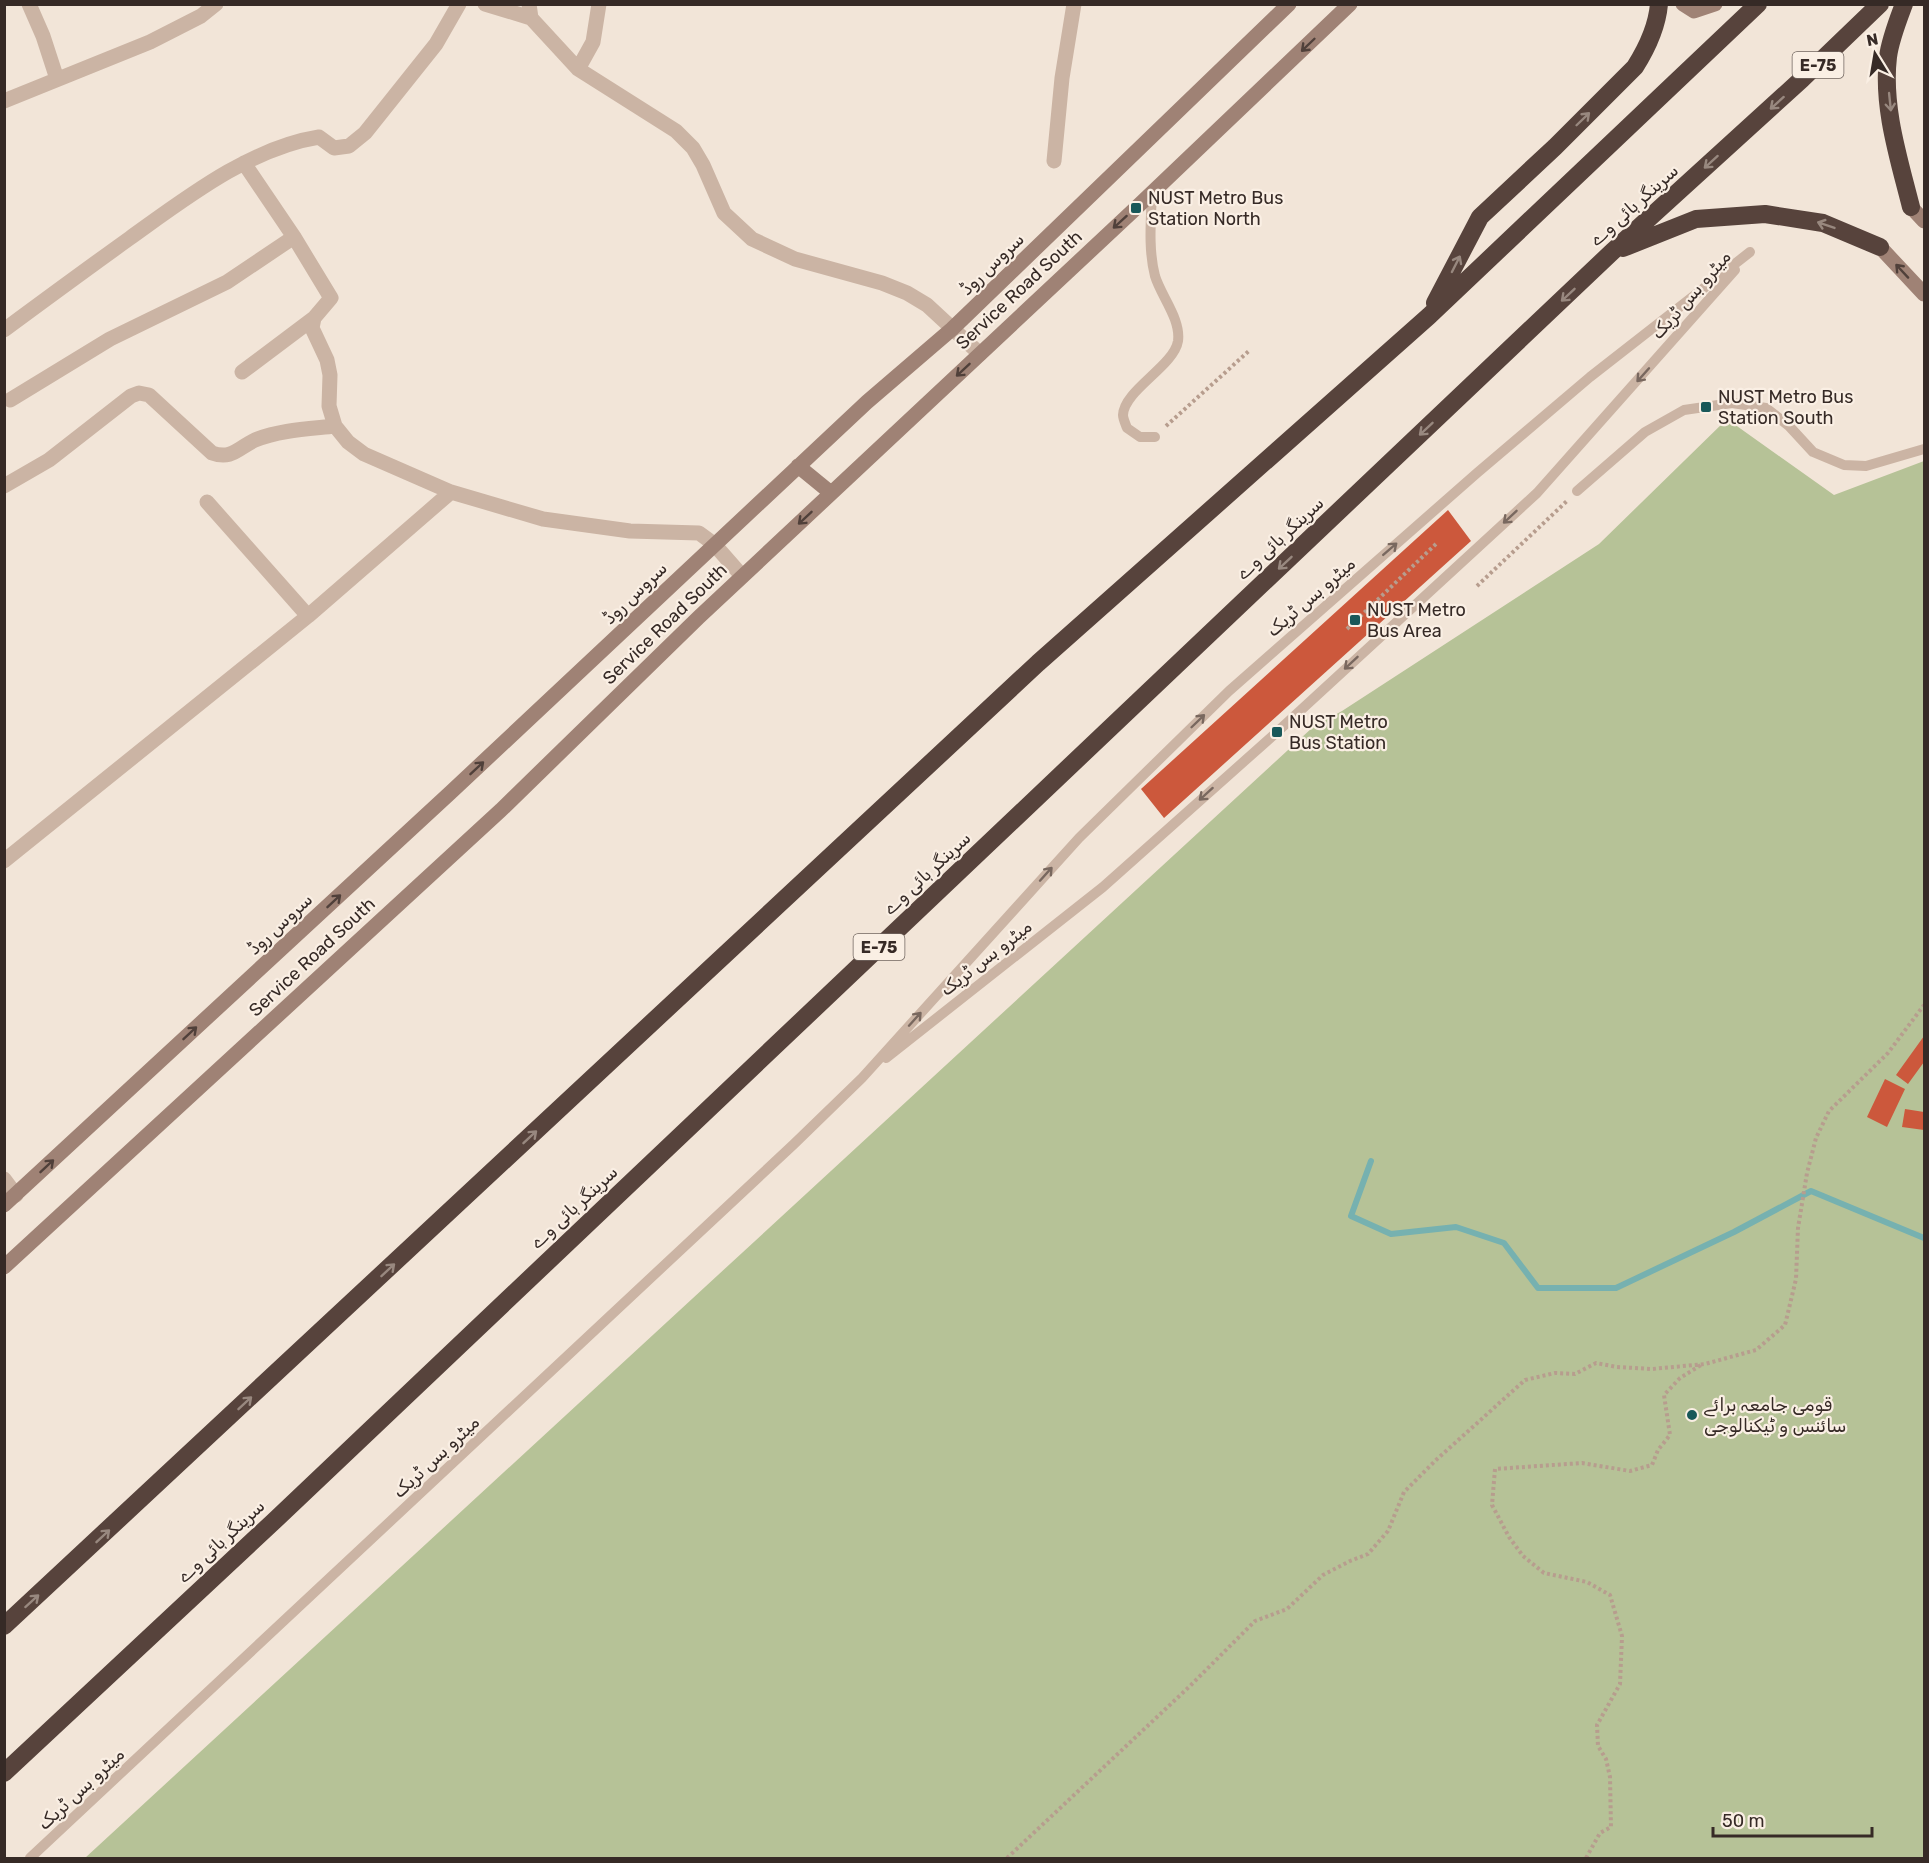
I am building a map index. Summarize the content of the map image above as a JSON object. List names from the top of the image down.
{
  "streets": {
    "highway": ["E-75", "سرینگر ہائی وے"],
    "main road": ["سروس روڈ", "Service Road South"],
    "lane": ["میٹرو بس ٹریک"]
  },
  "one_way": ["سروس روڈ", "Service Road South"],
  "places": {
    "transit": [
      "NUST Metro Bus Station North",
      "NUST Metro Bus Station South",
      "NUST Metro Bus Area",
      "NUST Metro Bus Station"
    ],
    "other": ["قومی جامعہ برائے سائنس و ٹیکنالوجی"]
  },
  "scale_bar": "50 m",
  "north": "top"
}
